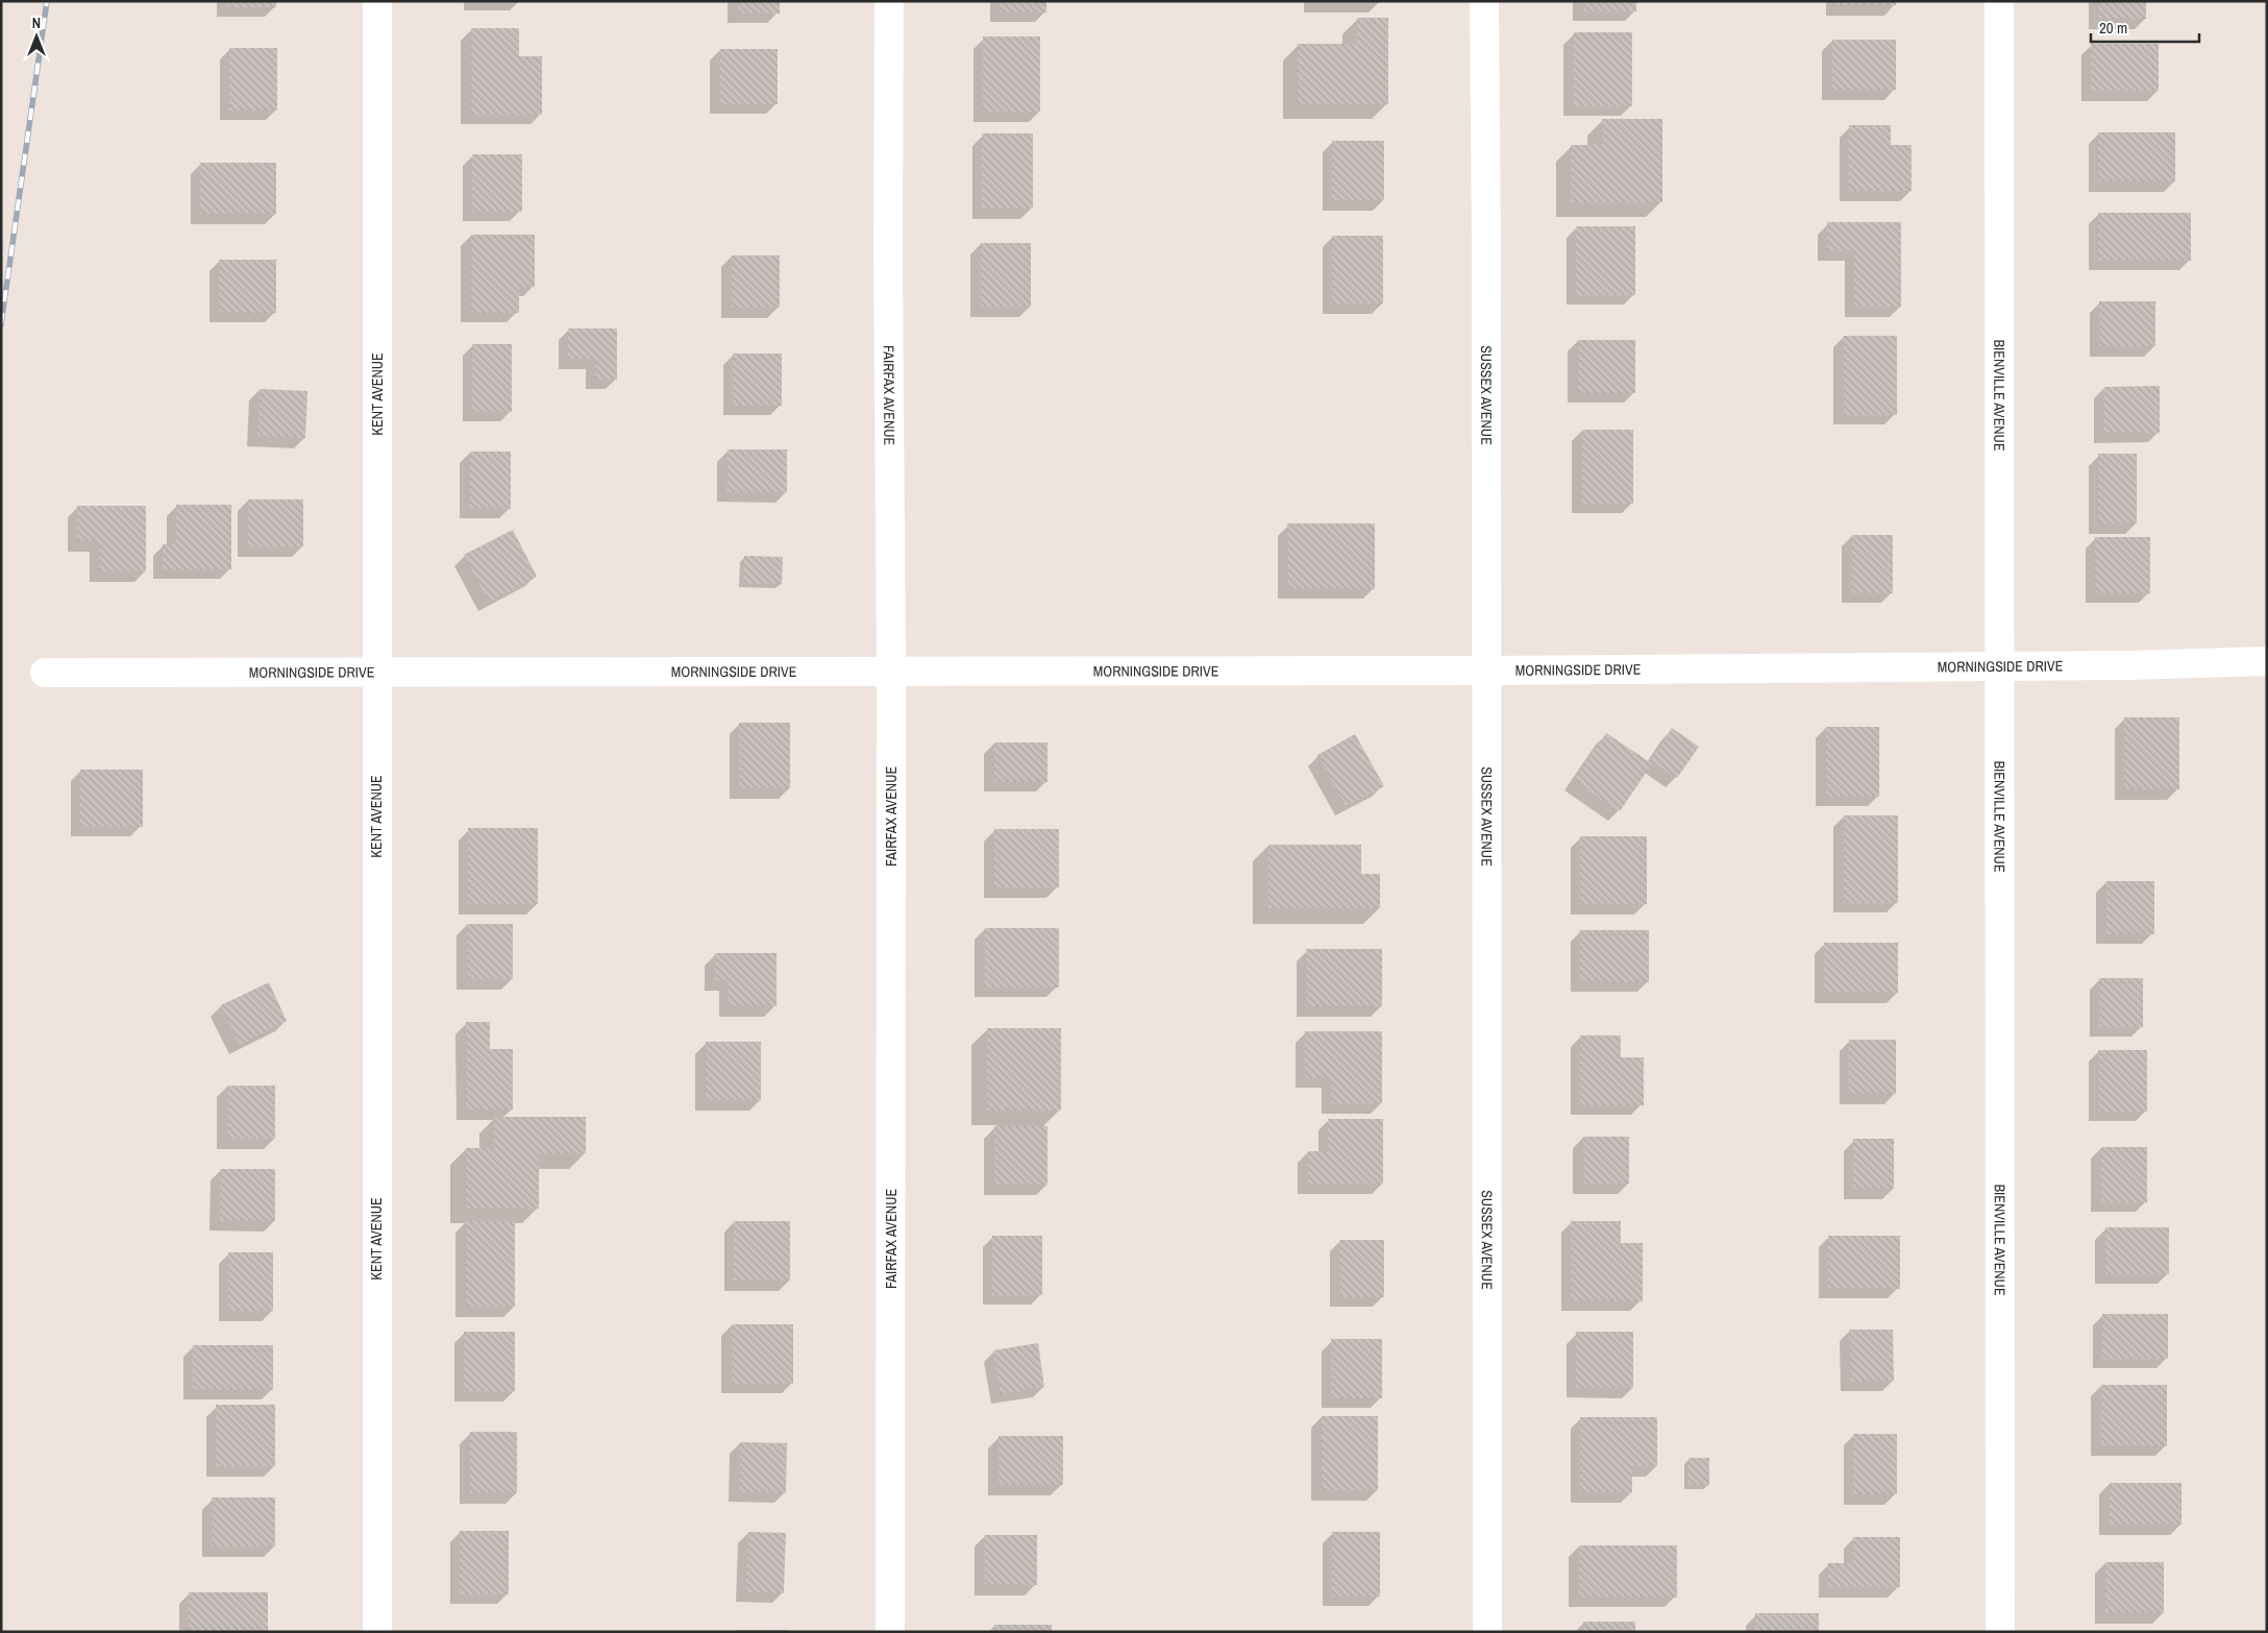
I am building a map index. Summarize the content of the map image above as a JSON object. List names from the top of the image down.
{
  "streets": {
    "street": [
      "KENT AVENUE",
      "FAIRFAX AVENUE",
      "SUSSEX AVENUE",
      "BIENVILLE AVENUE",
      "MORNINGSIDE DRIVE"
    ]
  },
  "crossings": [
    ["KENT AVENUE", "MORNINGSIDE DRIVE"],
    ["FAIRFAX AVENUE", "MORNINGSIDE DRIVE"],
    ["SUSSEX AVENUE", "MORNINGSIDE DRIVE"],
    ["BIENVILLE AVENUE", "MORNINGSIDE DRIVE"]
  ],
  "scale_bar": "20 m",
  "north": "top"
}
